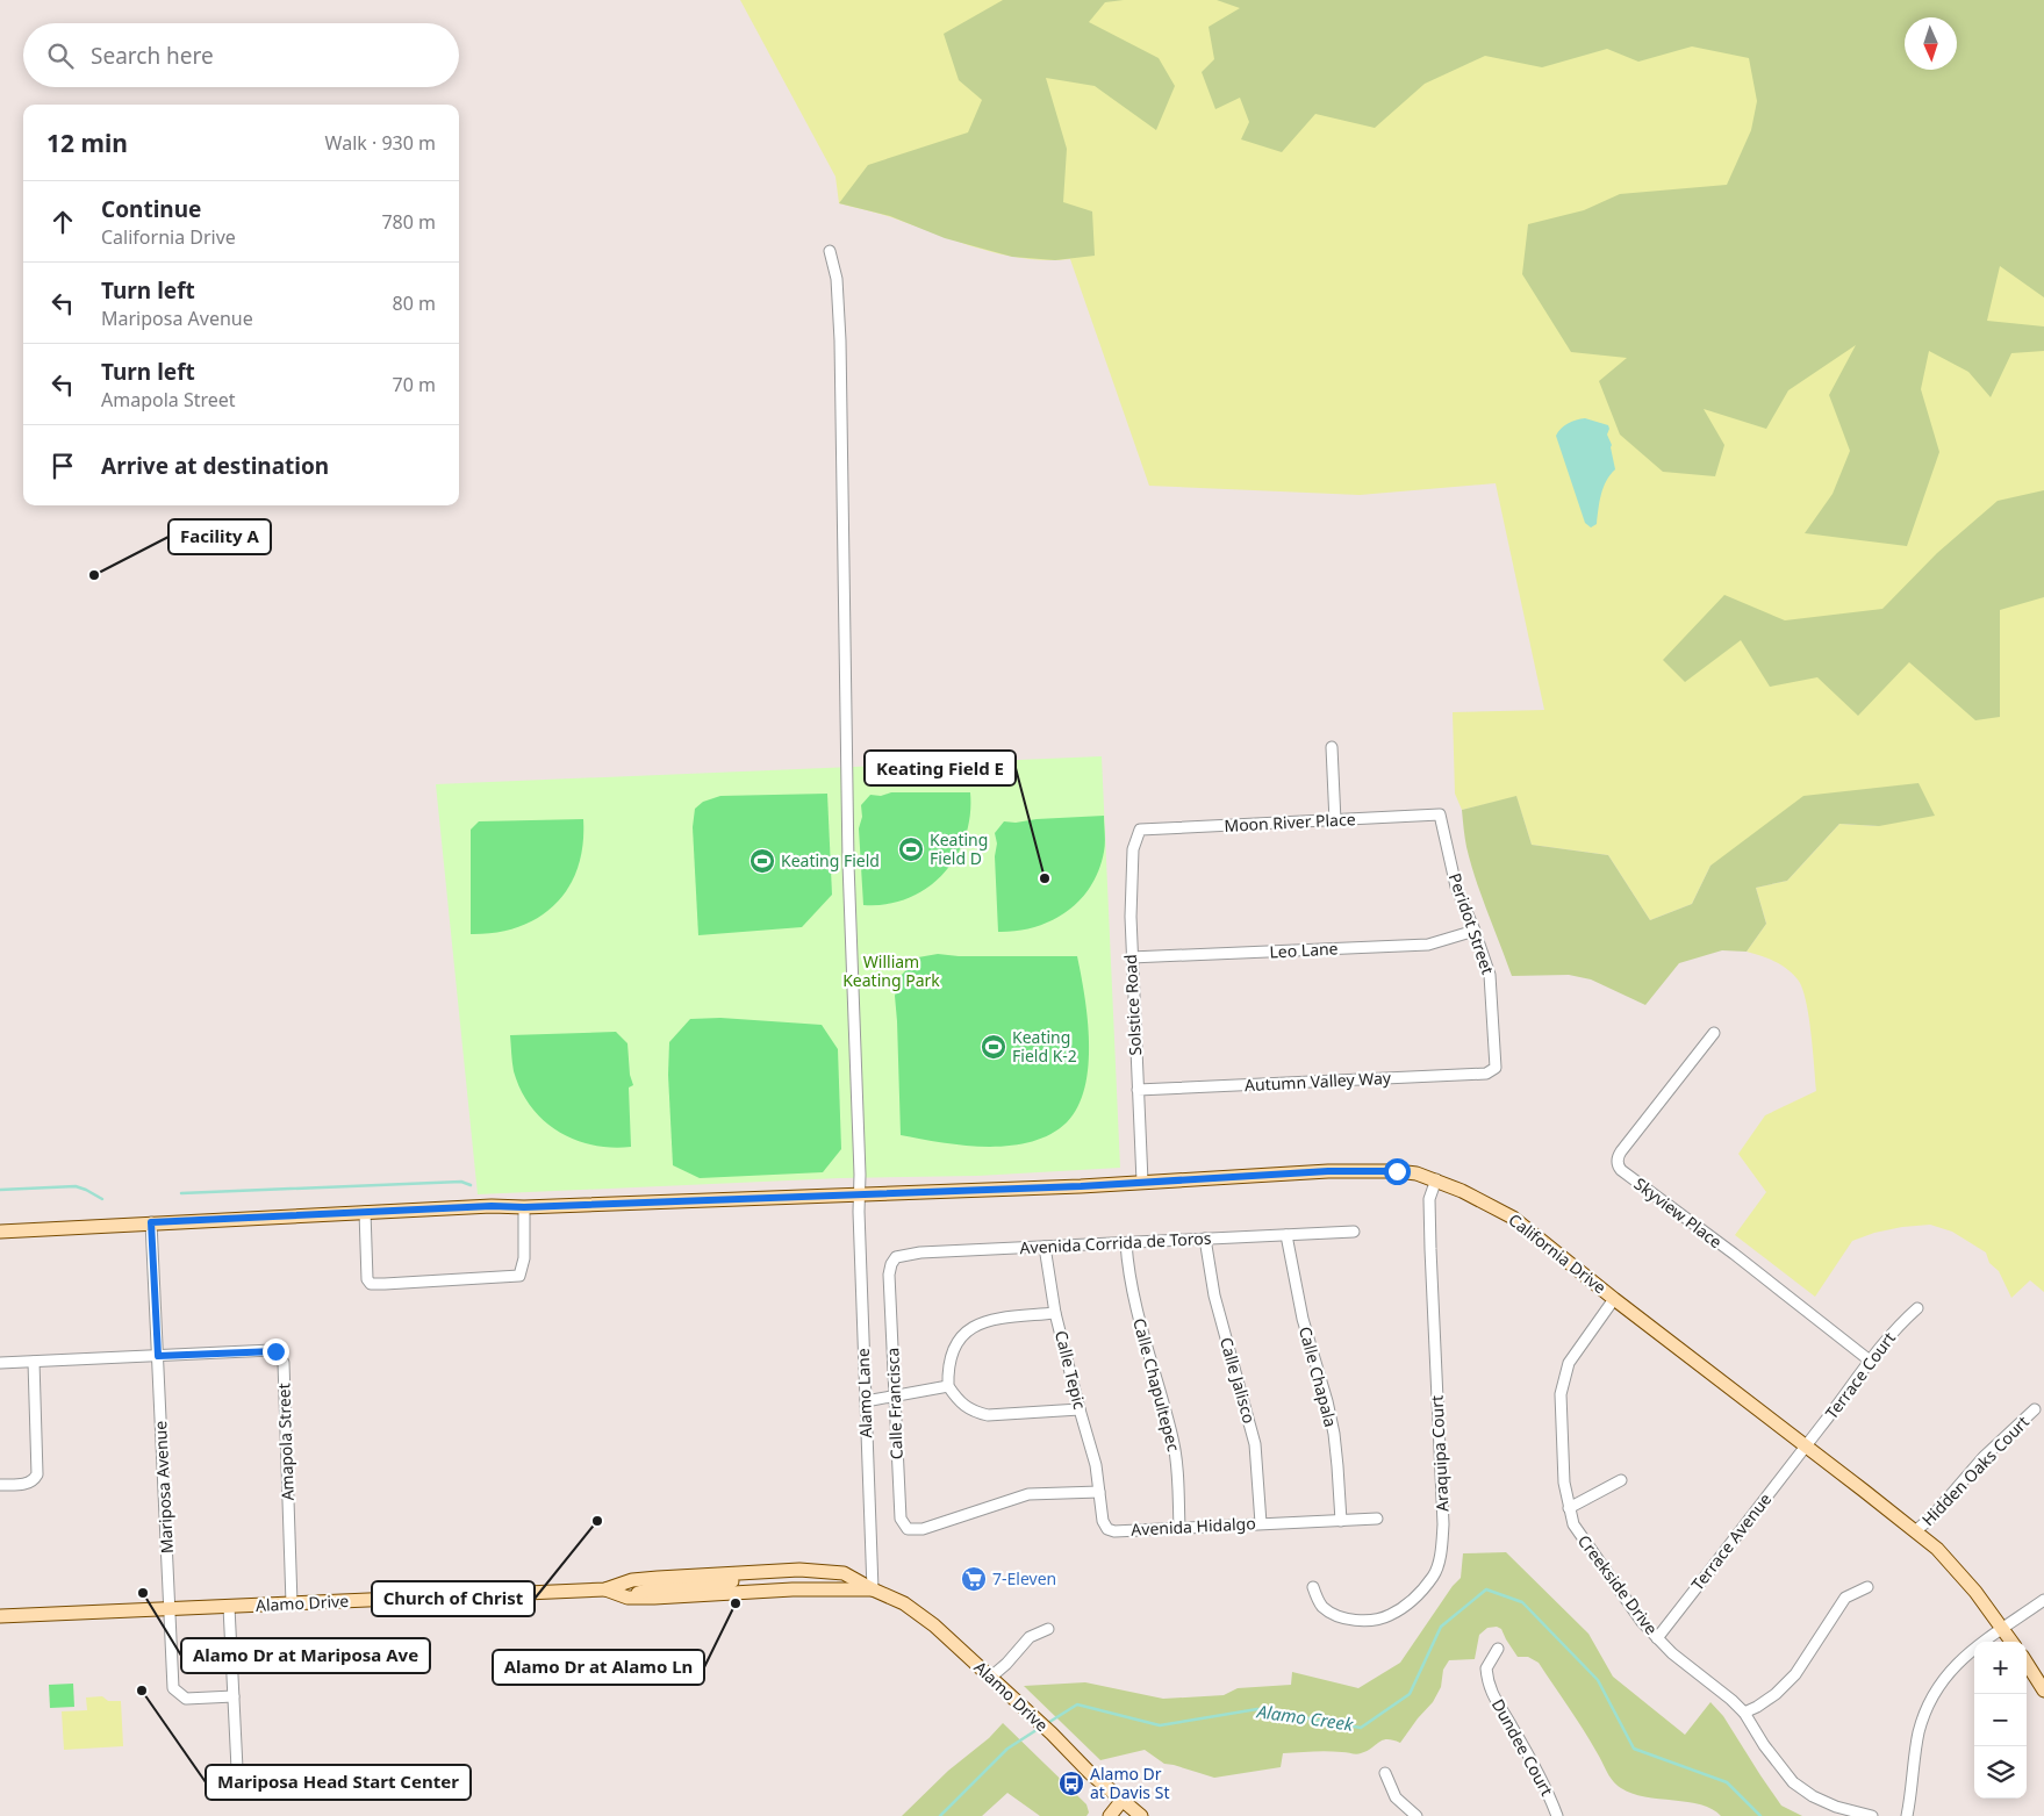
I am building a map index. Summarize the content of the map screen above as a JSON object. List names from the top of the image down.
{
  "streets": {
    "street": [
      "Moon River Place",
      "Peridot Street",
      "Leo Lane",
      "Solstice Road",
      "Autumn Valley Way",
      "Skyview Place",
      "Avenida Corrida de Toros",
      "California Drive",
      "Calle Tepic",
      "Terrace Court",
      "Calle Chapala",
      "Calle Jalisco",
      "Calle Chapultepec",
      "Alamo Lane",
      "Calle Francisca",
      "Amapola Street",
      "Araquipa Court",
      "Hidden Oaks Court",
      "Mariposa Avenue",
      "Avenida Hidalgo",
      "Terrace Avenue",
      "Creekside Drive",
      "Alamo Drive",
      "Dundee Court"
    ]
  },
  "crossings": [
    ["Moon River Place", "Peridot Street"],
    ["Moon River Place", "Solstice Road"],
    ["Peridot Street", "Leo Lane"],
    ["Peridot Street", "Autumn Valley Way"],
    ["Leo Lane", "Solstice Road"],
    ["Solstice Road", "Autumn Valley Way"],
    ["Solstice Road", "California Drive"],
    ["Skyview Place", "Terrace Court"],
    ["Avenida Corrida de Toros", "Calle Tepic"],
    ["Avenida Corrida de Toros", "Calle Chapala"],
    ["Avenida Corrida de Toros", "Calle Jalisco"],
    ["Avenida Corrida de Toros", "Calle Chapultepec"],
    ["Avenida Corrida de Toros", "Calle Francisca"],
    ["California Drive", "Terrace Court"],
    ["California Drive", "Alamo Lane"],
    ["California Drive", "Araquipa Court"],
    ["California Drive", "Hidden Oaks Court"],
    ["California Drive", "Mariposa Avenue"],
    ["California Drive", "Terrace Avenue"],
    ["California Drive", "Creekside Drive"],
    ["Calle Tepic", "Calle Francisca"],
    ["Calle Tepic", "Avenida Hidalgo"],
    ["Terrace Court", "Terrace Avenue"],
    ["Calle Chapala", "Avenida Hidalgo"],
    ["Calle Jalisco", "Avenida Hidalgo"],
    ["Calle Chapultepec", "Avenida Hidalgo"],
    ["Alamo Lane", "Alamo Drive"],
    ["Calle Francisca", "Avenida Hidalgo"],
    ["Amapola Street", "Mariposa Avenue"],
    ["Amapola Street", "Alamo Drive"],
    ["Mariposa Avenue", "Alamo Drive"],
    ["Terrace Avenue", "Creekside Drive"]
  ],
  "water": ["Alamo Creek"],
  "parks": ["William Keating Park"],
  "places": {
    "other": [
      "Facility A",
      "Keating Field E",
      "Church of Christ",
      "Alamo Dr at Mariposa Ave",
      "Alamo Dr at Alamo Ln",
      "Mariposa Head Start Center"
    ],
    "sports": ["Keating Field D", "Keating Field", "Keating Field K-2"],
    "supermarket": ["7-Eleven"],
    "bus stop": ["Alamo Dr at Davis St"]
  },
  "north": "bottom",
  "page": {
    "search": "Search here",
    "heading": ["12 min", "Walk · 930 m"],
    "list": [
      ["Continue", "California Drive", "780 m"],
      ["Turn left", "Mariposa Avenue", "80 m"],
      ["Turn left", "Amapola Street", "70 m"],
      "Arrive at destination"
    ],
    "map_buttons": ["+", "−"]
  }
}
